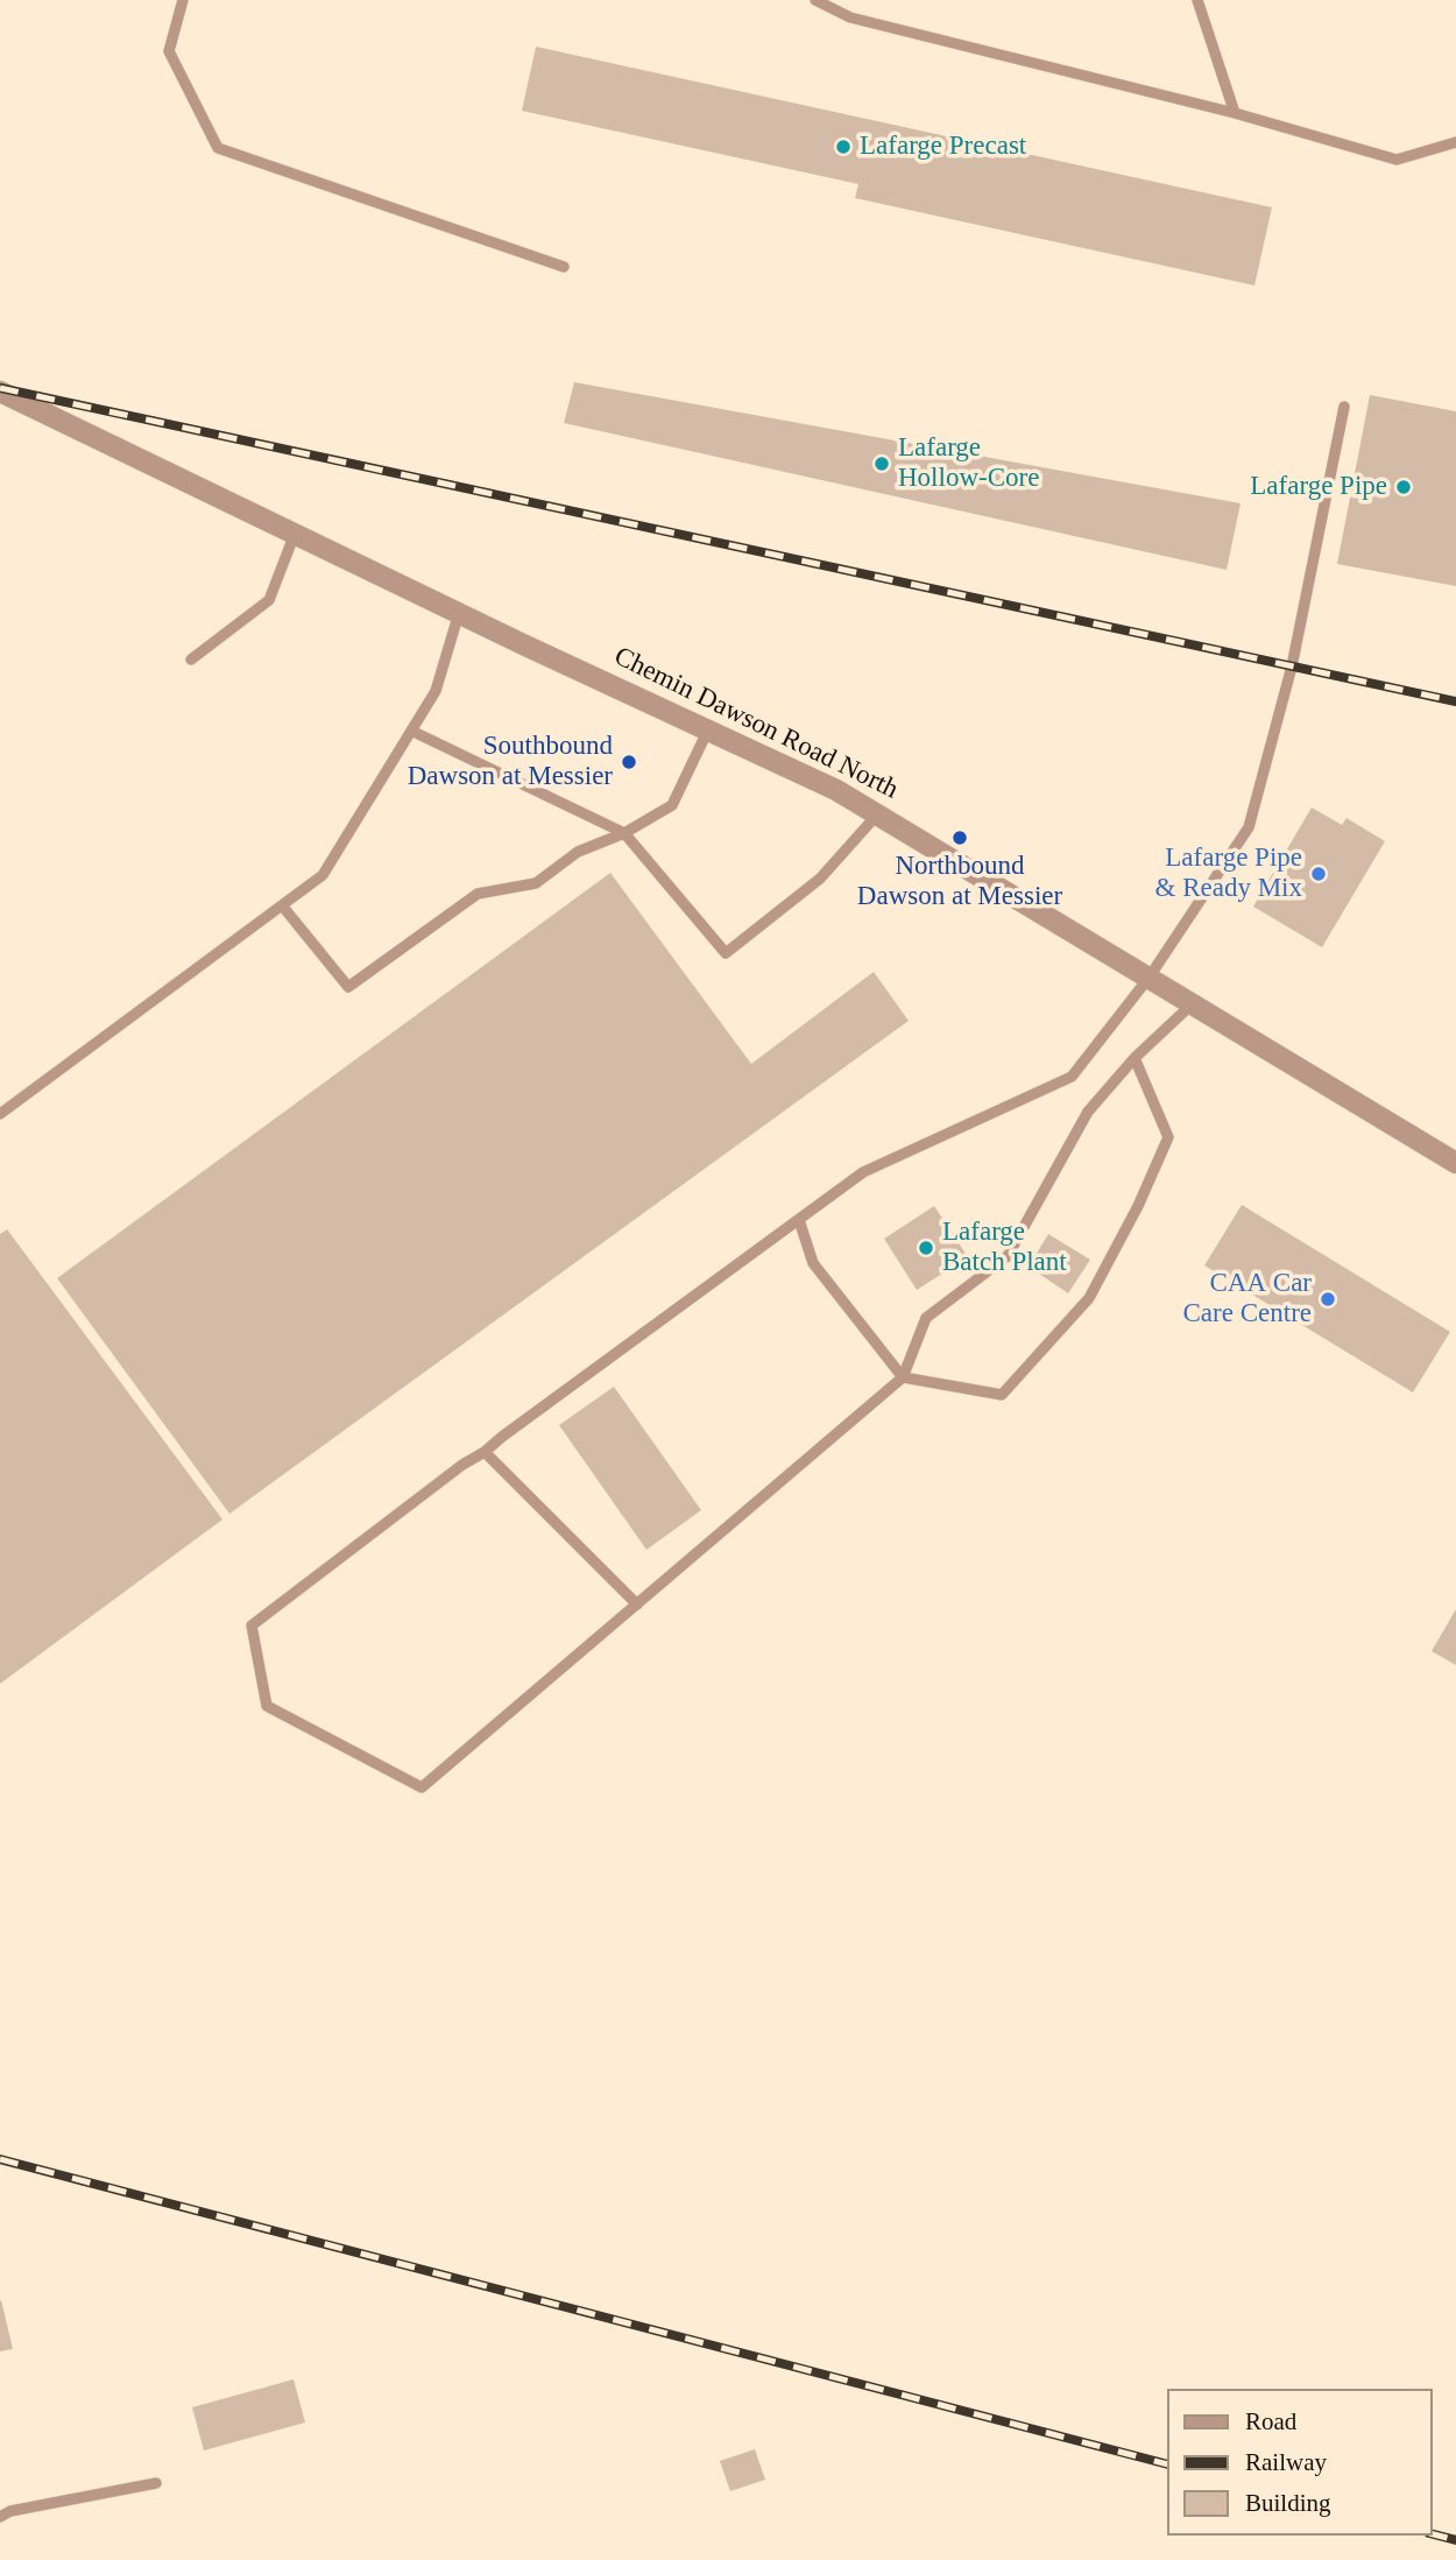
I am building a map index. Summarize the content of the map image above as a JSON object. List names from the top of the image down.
{
  "streets": {
    "street": ["Chemin Dawson Road North"]
  },
  "places": [
    "Lafarge Precast",
    "Lafarge Hollow-Core",
    "Lafarge Pipe",
    "Southbound Dawson at Messier",
    "Northbound Dawson at Messier",
    "Lafarge Pipe & Ready Mix",
    "Lafarge Batch Plant",
    "CAA Car Care Centre"
  ],
  "legend": ["Road", "Railway", "Building"]
}
